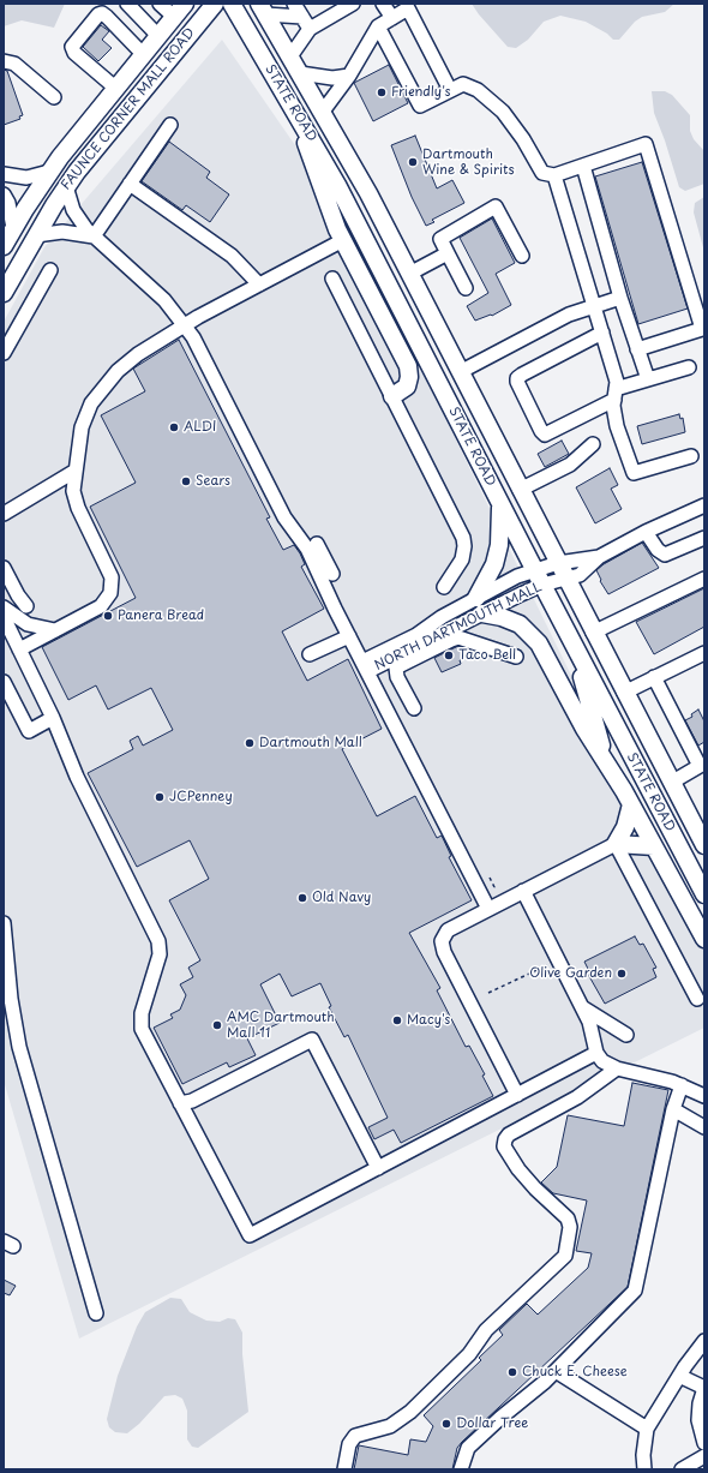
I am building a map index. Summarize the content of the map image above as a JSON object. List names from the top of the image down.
{
  "streets": {
    "main road": ["STATE ROAD", "FAUNCE CORNER MALL ROAD"],
    "street": ["NORTH DARTMOUTH MALL"]
  },
  "crossings": [
    ["STATE ROAD", "NORTH DARTMOUTH MALL"]
  ],
  "places": [
    "Friendly's",
    "Dartmouth Wine & Spirits",
    "ALDI",
    "Sears",
    "Panera Bread",
    "Taco Bell",
    "Dartmouth Mall",
    "JCPenney",
    "Old Navy",
    "Olive Garden",
    "Macy's",
    "AMC Dartmouth Mall 11",
    "Chuck E. Cheese",
    "Dollar Tree"
  ]
}
